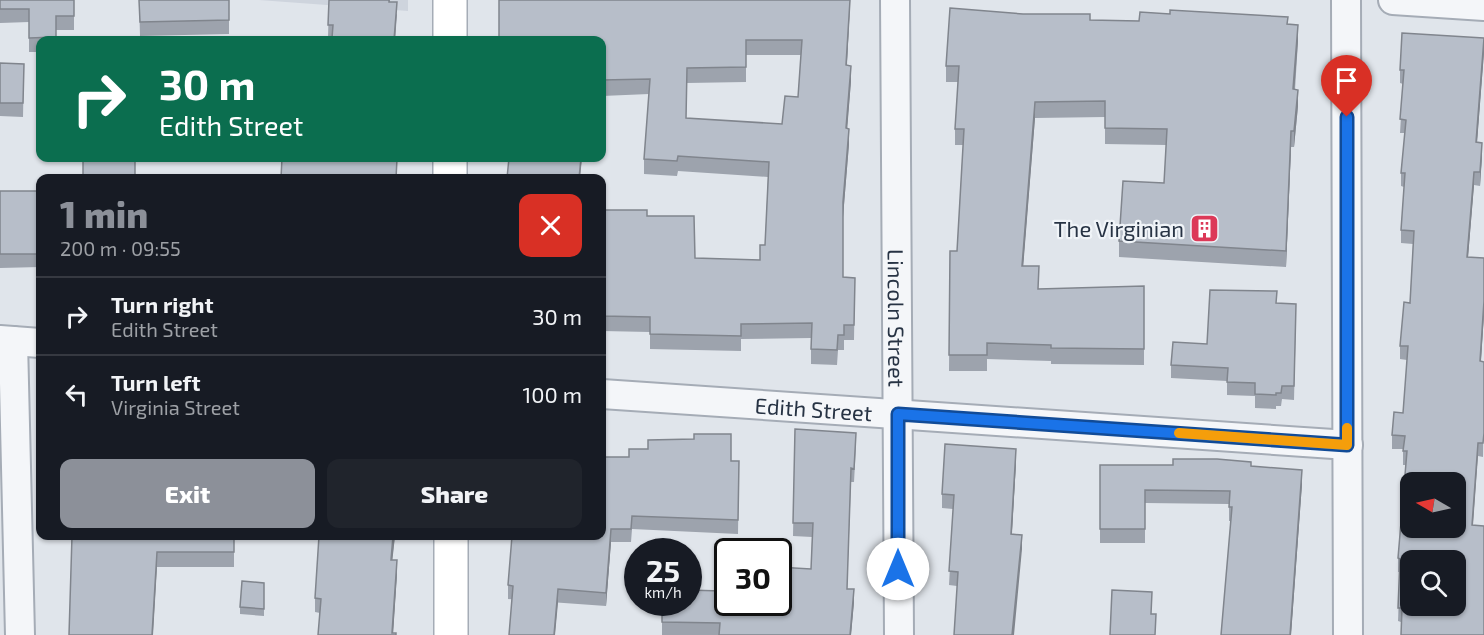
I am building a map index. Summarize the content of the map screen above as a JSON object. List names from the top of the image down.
{
  "streets": {
    "street": ["Lincoln Street", "Edith Street"]
  },
  "crossings": [
    ["Lincoln Street", "Edith Street"]
  ],
  "places": {
    "building": ["The Virginian"]
  },
  "north": "left",
  "page": {
    "turn": ["30 m", "Edith Street"],
    "heading": ["1 min", "200 m · 09:55"],
    "list": [
      {
        "name": "Turn right",
        "note": "Edith Street",
        "value": "30 m"
      },
      {
        "name": "Turn left",
        "note": "Virginia Street",
        "value": "100 m"
      }
    ],
    "buttons": ["Exit", "Share"],
    "speed": "25 km/h",
    "limit": "30"
  }
}
